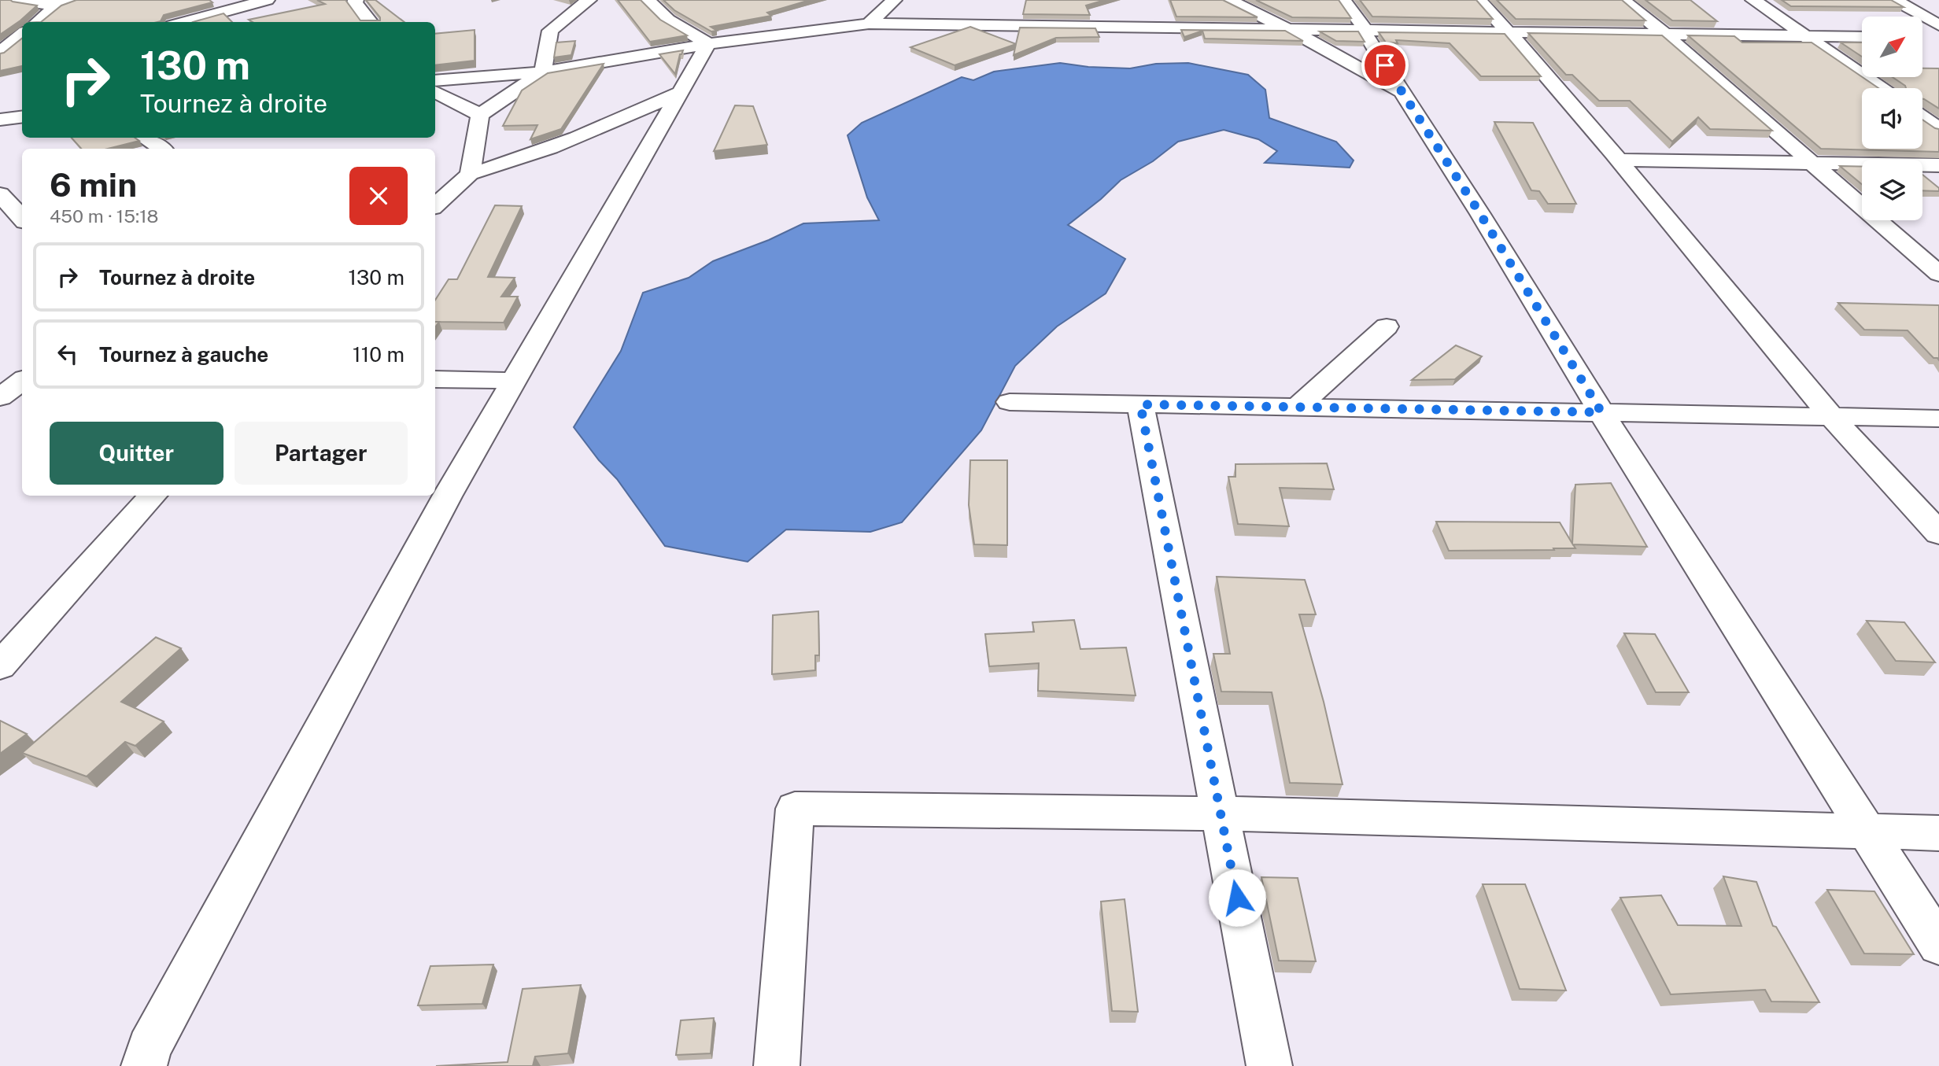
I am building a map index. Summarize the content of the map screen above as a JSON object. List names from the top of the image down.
{
  "north": "top right",
  "page": {
    "turn": ["130 m", "Tournez à droite"],
    "heading": ["6 min", "450 m · 15:18"],
    "list": [
      {
        "name": "Tournez à droite",
        "value": "130 m"
      },
      {
        "name": "Tournez à gauche",
        "value": "110 m"
      }
    ],
    "buttons": ["Quitter", "Partager"]
  }
}
